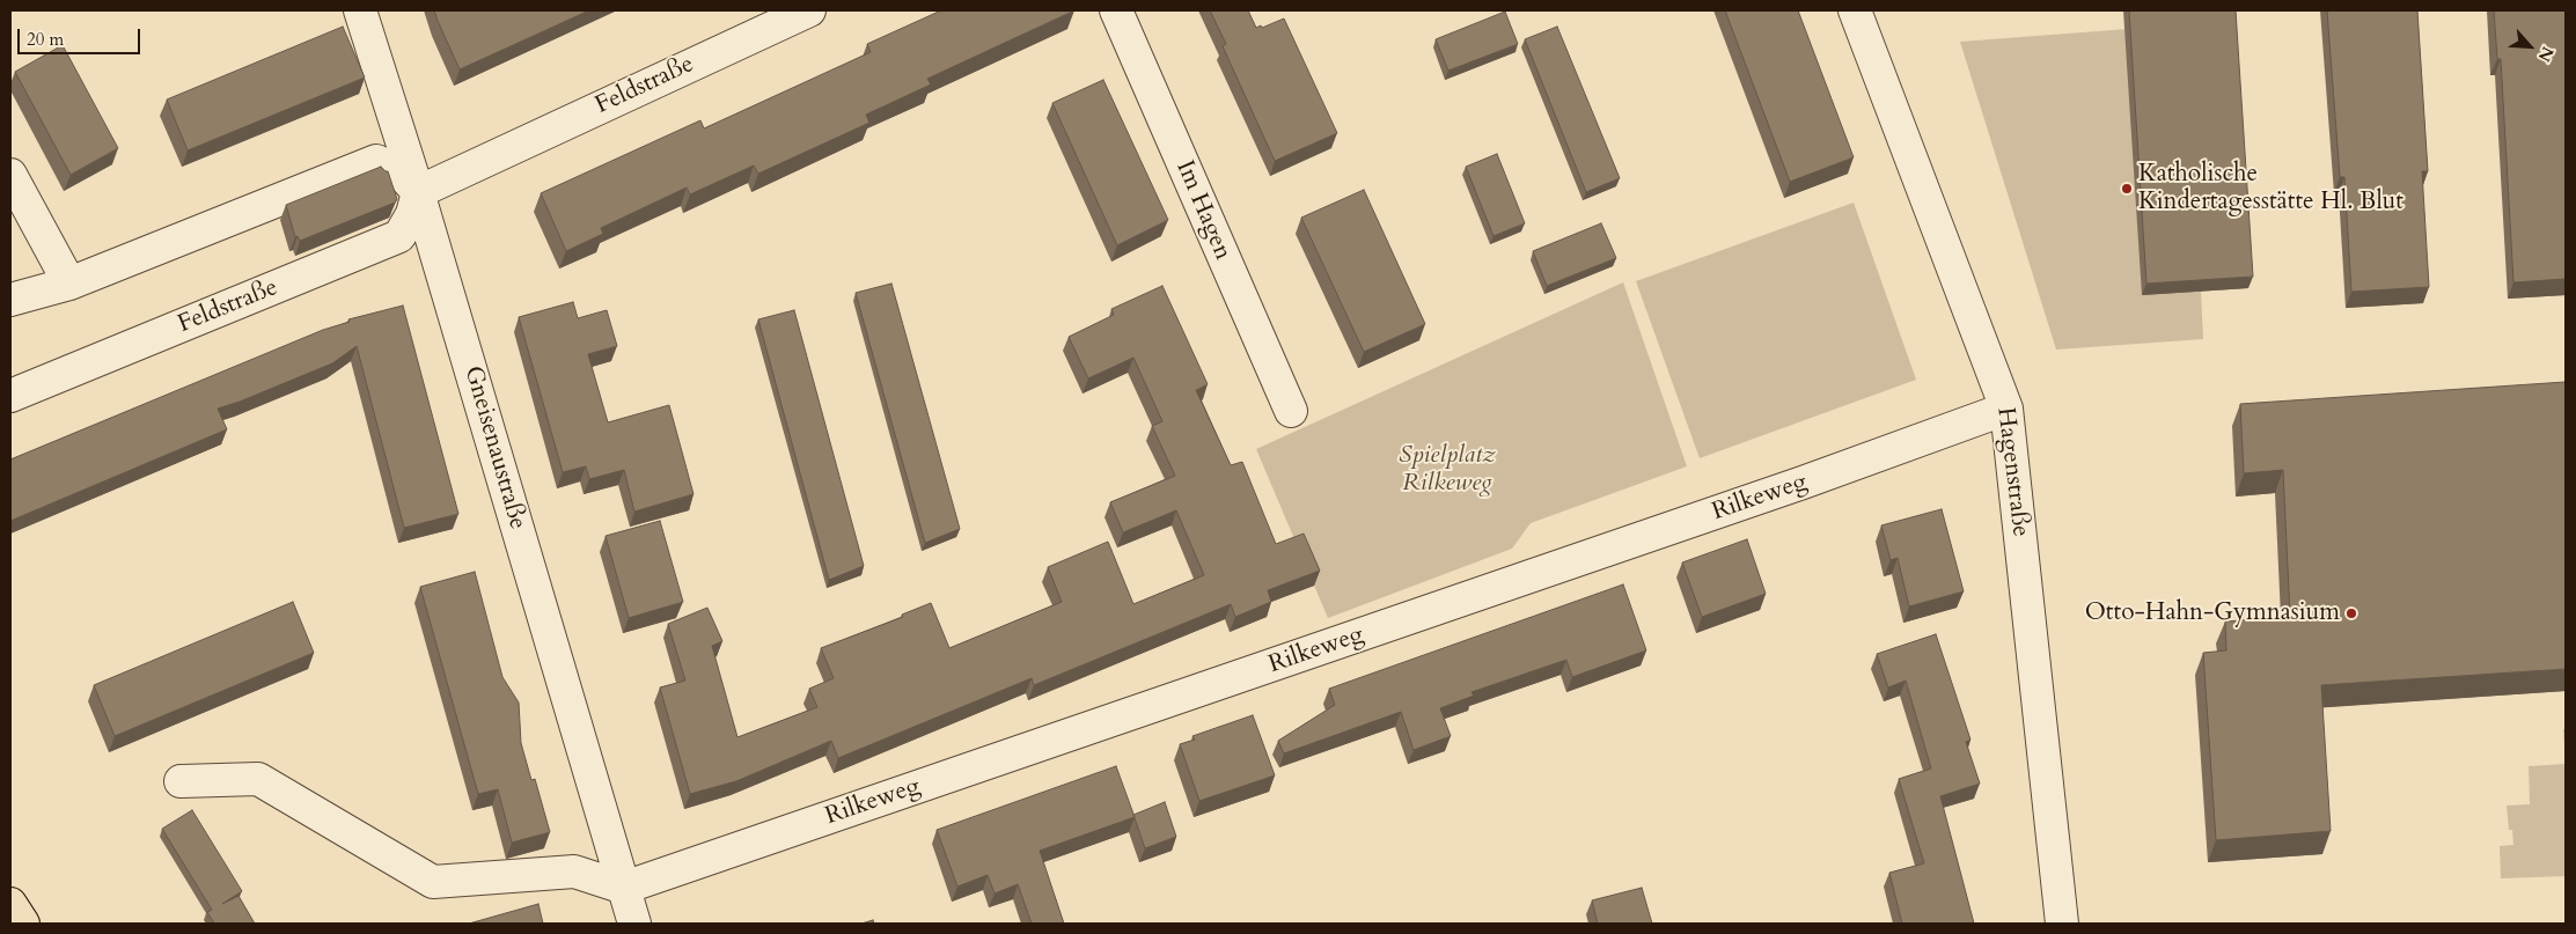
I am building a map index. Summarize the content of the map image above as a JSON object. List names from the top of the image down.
{
  "streets": {
    "street": [
      "Feldstraße",
      "Im Hagen",
      "Gneisenaustraße",
      "Hagenstraße",
      "Rilkeweg"
    ]
  },
  "crossings": [
    ["Feldstraße", "Gneisenaustraße"],
    ["Gneisenaustraße", "Rilkeweg"],
    ["Hagenstraße", "Rilkeweg"]
  ],
  "parks": ["Spielplatz Rilkeweg"],
  "places": ["Katholische Kindertagesstätte Hl. Blut", "Otto-Hahn-Gymnasium"],
  "scale_bar": "20 m",
  "north": "bottom right"
}
